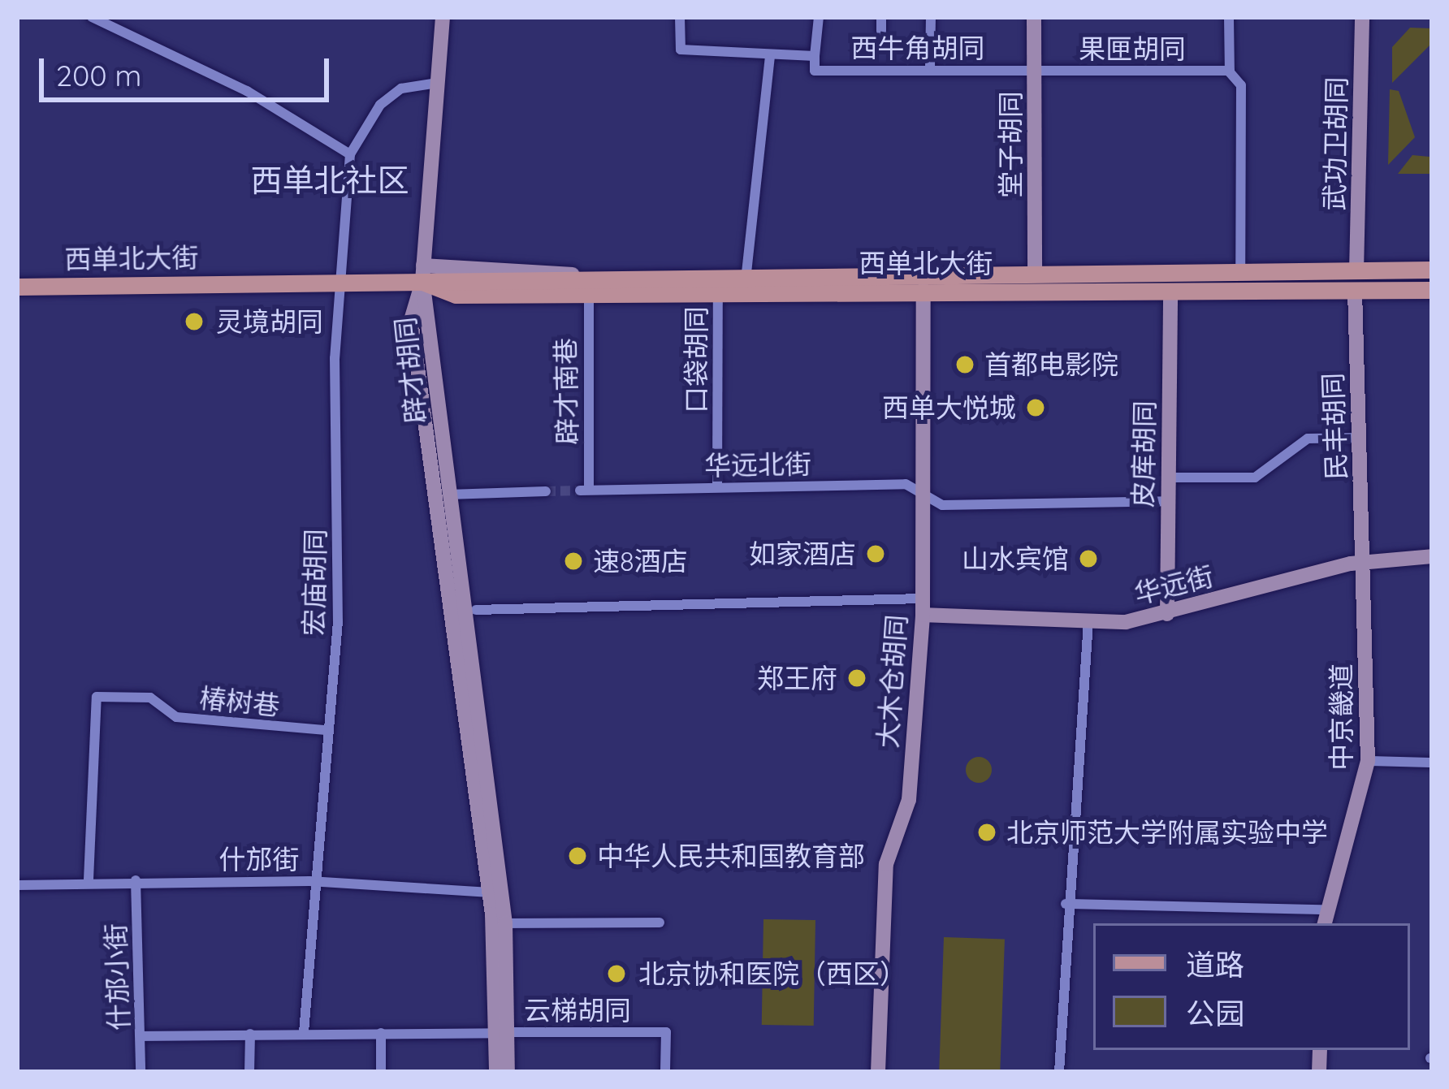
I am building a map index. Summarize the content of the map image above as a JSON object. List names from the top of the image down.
{
  "streets": {
    "main road": ["西单北大街"],
    "street": [
      "西牛角胡同",
      "果匣胡同",
      "武功卫胡同",
      "堂子胡同",
      "口袋胡同",
      "辟才胡同",
      "辟才南巷",
      "民丰胡同",
      "皮库胡同",
      "华远北街",
      "宏庙胡同",
      "华远街",
      "大木仓胡同",
      "椿树巷",
      "中京畿道",
      "什邡街",
      "什邡小街",
      "云梯胡同"
    ]
  },
  "crossings": [
    ["西牛角胡同", "果匣胡同"],
    ["西牛角胡同", "堂子胡同"],
    ["果匣胡同", "堂子胡同"],
    ["武功卫胡同", "西单北大街"],
    ["武功卫胡同", "民丰胡同"],
    ["堂子胡同", "西单北大街"],
    ["西单北大街", "口袋胡同"],
    ["西单北大街", "辟才胡同"],
    ["西单北大街", "辟才南巷"],
    ["西单北大街", "民丰胡同"],
    ["西单北大街", "皮库胡同"],
    ["西单北大街", "宏庙胡同"],
    ["西单北大街", "大木仓胡同"],
    ["口袋胡同", "华远北街"],
    ["辟才胡同", "什邡街"],
    ["辟才胡同", "云梯胡同"],
    ["辟才南巷", "华远北街"],
    ["民丰胡同", "华远街"],
    ["民丰胡同", "中京畿道"],
    ["皮库胡同", "华远北街"],
    ["皮库胡同", "华远街"],
    ["华远北街", "大木仓胡同"],
    ["宏庙胡同", "椿树巷"],
    ["宏庙胡同", "什邡街"],
    ["华远街", "大木仓胡同"],
    ["华远街", "中京畿道"],
    ["椿树巷", "什邡街"],
    ["什邡街", "什邡小街"]
  ],
  "districts": ["西单北社区"],
  "places": [
    "灵境胡同",
    "首都电影院",
    "西单大悦城",
    "如家酒店",
    "山水宾馆",
    "速8酒店",
    "郑王府",
    "北京师范大学附属实验中学",
    "中华人民共和国教育部",
    "北京协和医院（西区）"
  ],
  "legend": ["道路", "公园"],
  "scale_bar": "200 m"
}
